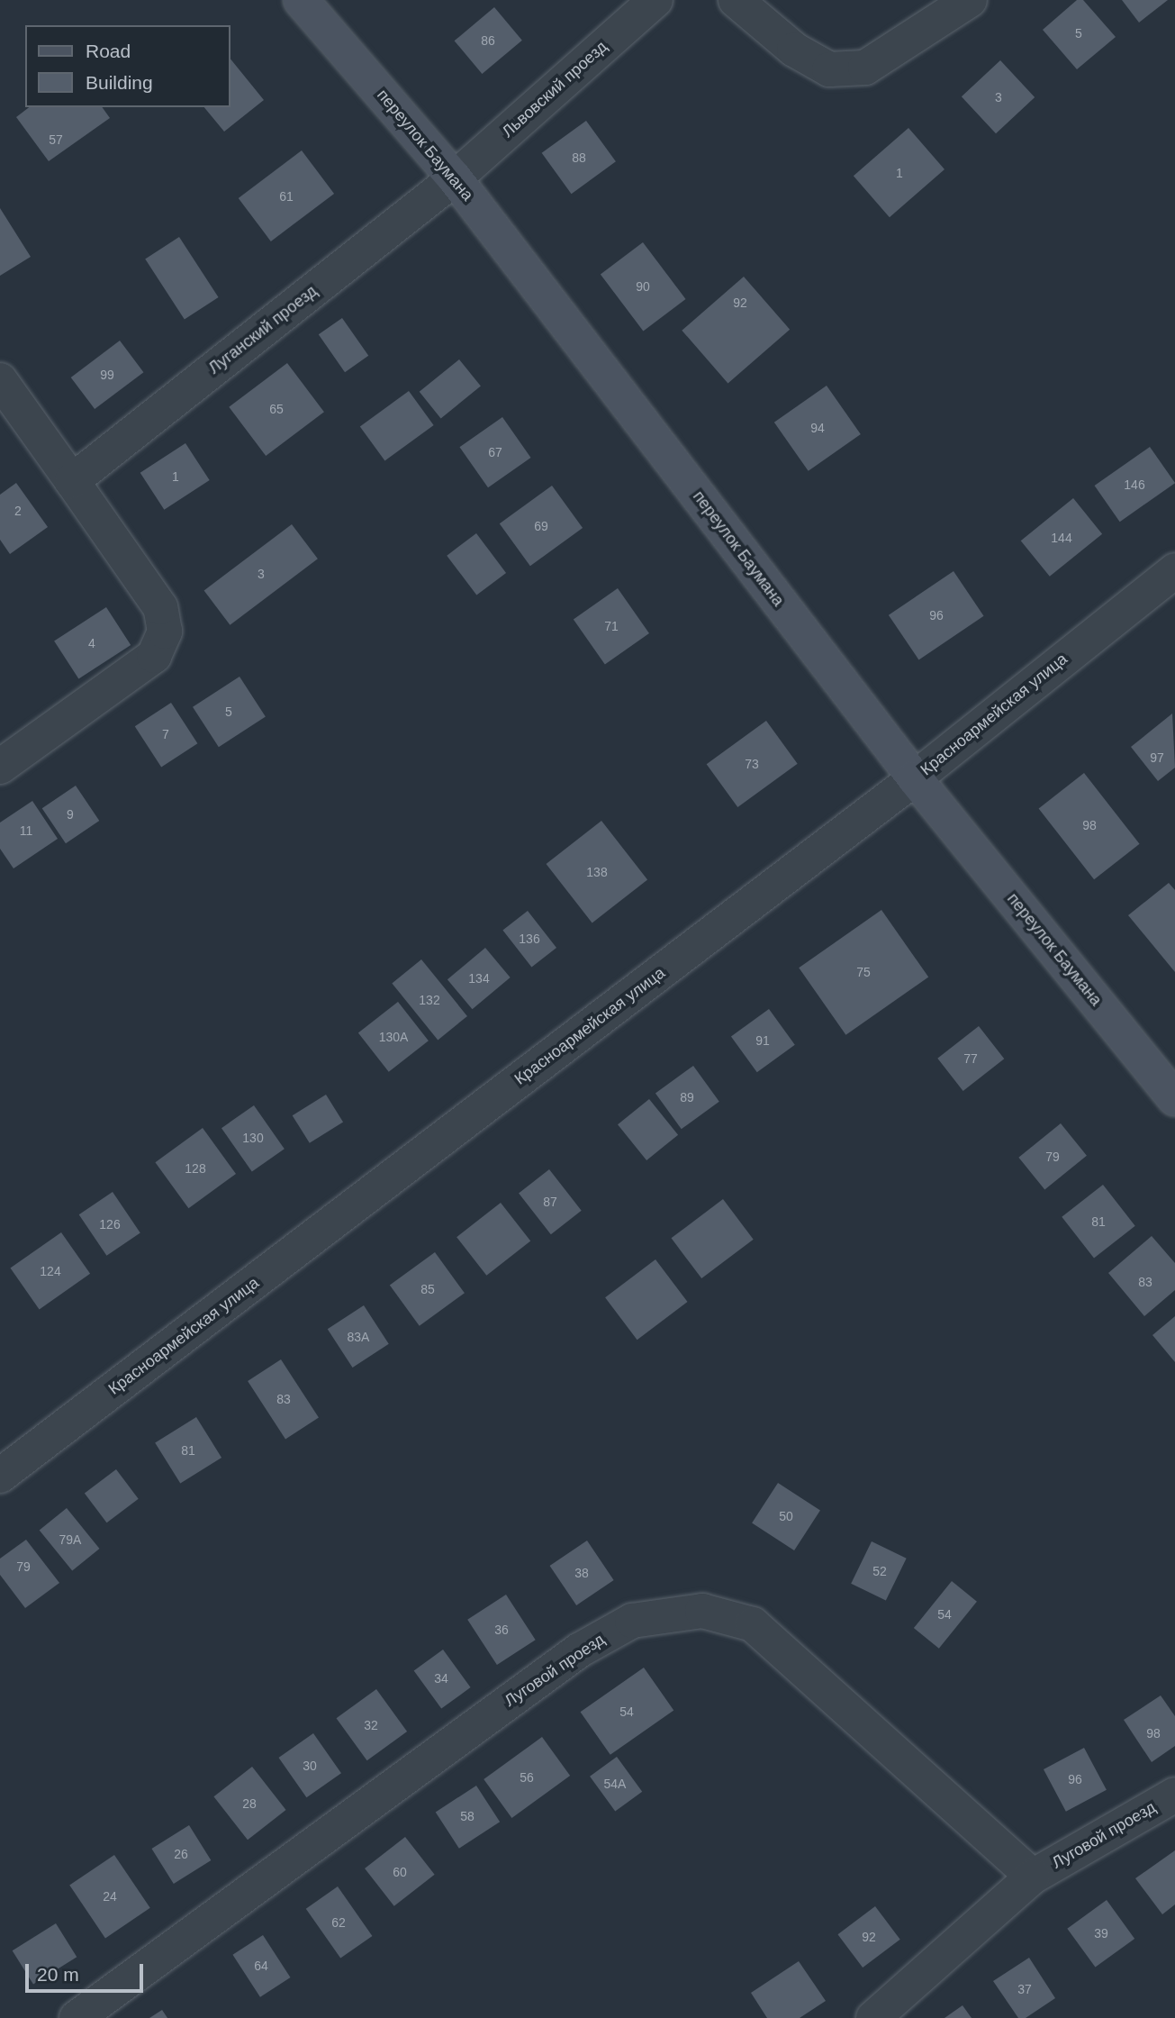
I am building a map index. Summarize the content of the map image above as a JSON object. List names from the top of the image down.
{
  "streets": {
    "street": [
      "Львовский проезд",
      "переулок Баумана",
      "Луганский проезд",
      "Красноармейская улица",
      "Луговой проезд"
    ]
  },
  "crossings": [
    ["Львовский проезд", "переулок Баумана"],
    ["Львовский проезд", "Луганский проезд"],
    ["переулок Баумана", "Луганский проезд"],
    ["переулок Баумана", "Красноармейская улица"]
  ],
  "house_numbers": [
    "5",
    "86",
    "3",
    "57",
    "88",
    "1",
    "61",
    "90",
    "92",
    "99",
    "65",
    "94",
    "67",
    "1",
    "146",
    "2",
    "69",
    "144",
    "3",
    "96",
    "71",
    "4",
    "5",
    "7",
    "97",
    "73",
    "9",
    "98",
    "11",
    "138",
    "136",
    "75",
    "134",
    "132",
    "130А",
    "91",
    "77",
    "89",
    "130",
    "79",
    "128",
    "87",
    "81",
    "126",
    "124",
    "83",
    "85",
    "83А",
    "83",
    "81",
    "50",
    "79А",
    "79",
    "52",
    "38",
    "54",
    "36",
    "34",
    "54",
    "32",
    "98",
    "30",
    "56",
    "96",
    "54А",
    "28",
    "58",
    "26",
    "60",
    "24",
    "62",
    "39",
    "92",
    "64",
    "37"
  ],
  "legend": ["Road", "Building"],
  "scale_bar": "20 m"
}
